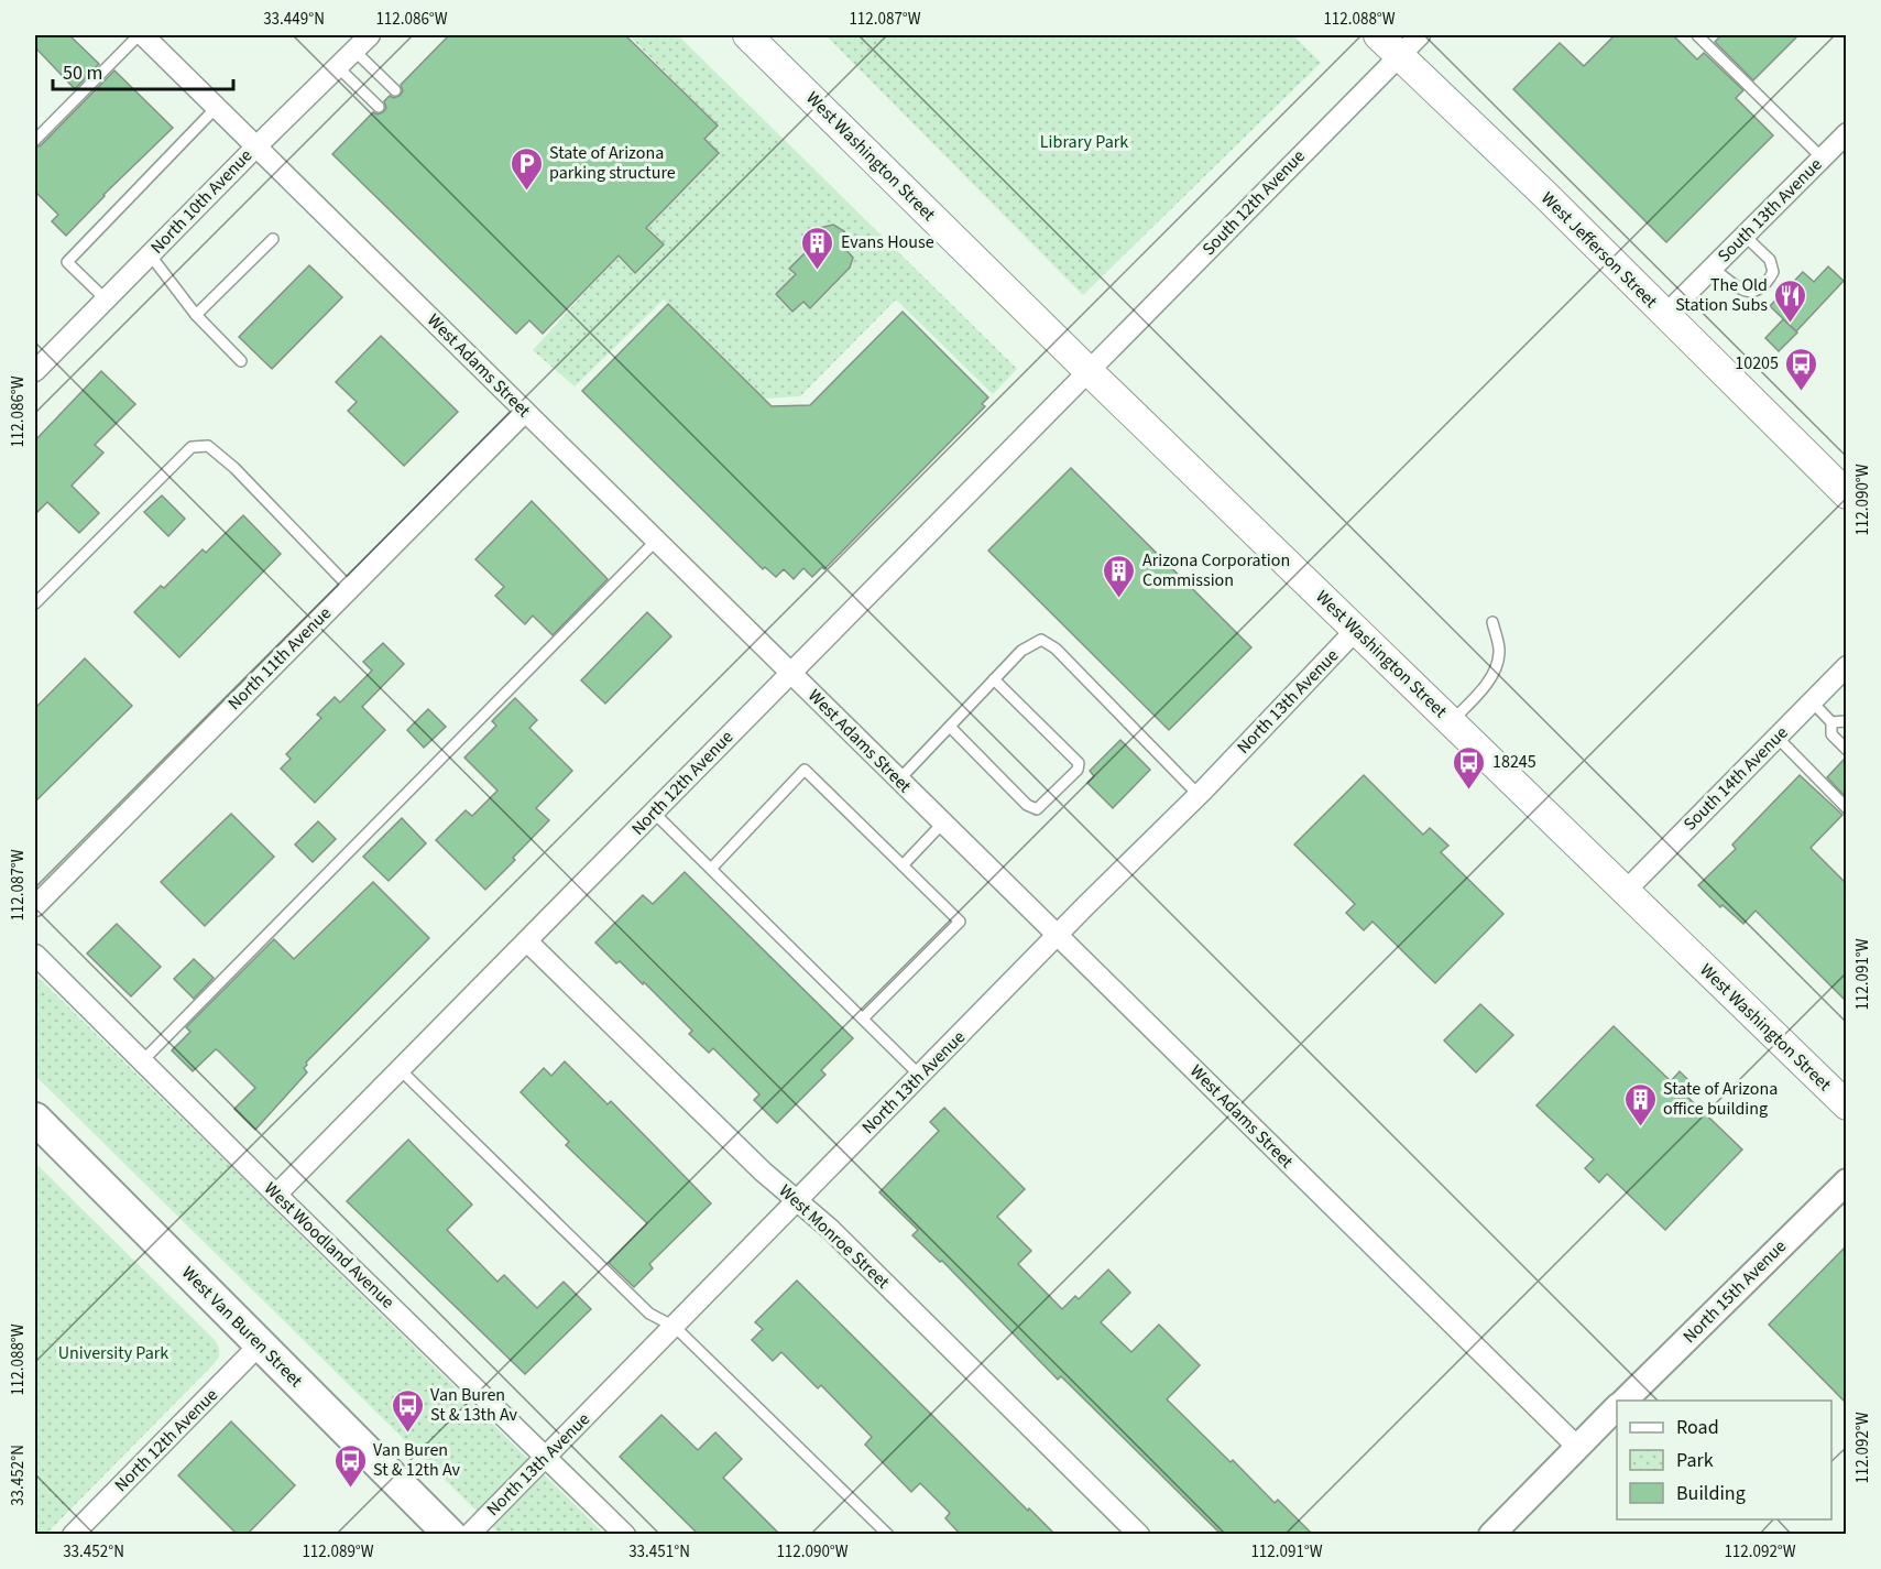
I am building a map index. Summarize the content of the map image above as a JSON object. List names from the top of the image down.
{
  "streets": {
    "main road": ["West Washington Street", "West Jefferson Street", "West Van Buren Street"],
    "street": [
      "North 10th Avenue",
      "South 12th Avenue",
      "South 13th Avenue",
      "West Adams Street",
      "North 11th Avenue",
      "North 13th Avenue",
      "South 14th Avenue",
      "North 12th Avenue",
      "West Monroe Street",
      "West Woodland Avenue",
      "North 15th Avenue"
    ]
  },
  "crossings": [
    ["West Washington Street", "South 12th Avenue"],
    ["West Washington Street", "North 13th Avenue"],
    ["West Washington Street", "South 14th Avenue"],
    ["West Washington Street", "North 12th Avenue"],
    ["North 10th Avenue", "West Adams Street"],
    ["South 12th Avenue", "West Jefferson Street"],
    ["South 12th Avenue", "North 12th Avenue"],
    ["South 13th Avenue", "West Jefferson Street"],
    ["West Adams Street", "North 11th Avenue"],
    ["West Adams Street", "North 13th Avenue"],
    ["West Adams Street", "North 12th Avenue"],
    ["North 13th Avenue", "West Monroe Street"],
    ["North 13th Avenue", "West Woodland Avenue"],
    ["North 12th Avenue", "West Monroe Street"],
    ["North 12th Avenue", "West Woodland Avenue"],
    ["North 12th Avenue", "West Van Buren Street"]
  ],
  "parks": ["Library Park", "University Park"],
  "places": {
    "parking": ["State of Arizona parking structure"],
    "building": ["Evans House", "Arizona Corporation Commission", "State of Arizona office building"],
    "restaurant": ["The Old Station Subs"],
    "bus stop": [
      "10205",
      "18245",
      "Van Buren St & 13th Av",
      "Van Buren St & 12th Av"
    ]
  },
  "legend": ["Road", "Park", "Building"],
  "scale_bar": "50 m",
  "coordinates": [
    "33.449°N",
    "112.086°W",
    "112.087°W",
    "112.088°W",
    "112.090°W",
    "112.091°W",
    "112.092°W",
    "33.452°N",
    "112.089°W",
    "33.451°N"
  ]
}
